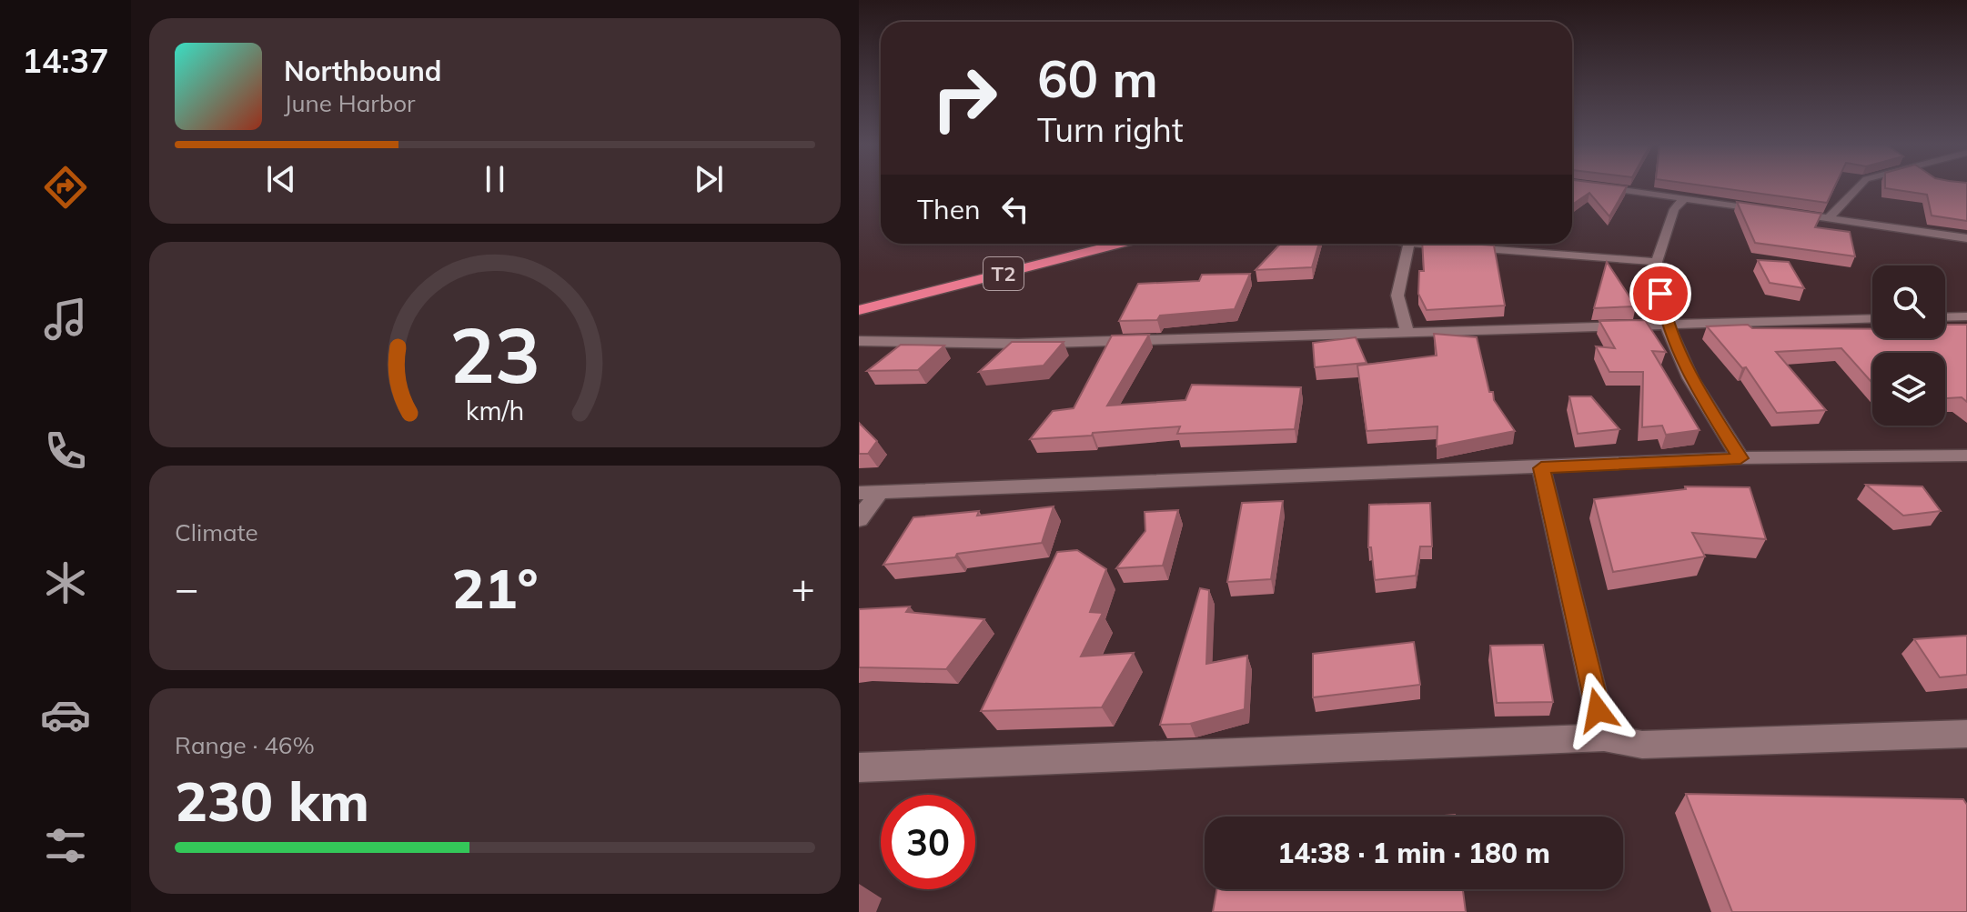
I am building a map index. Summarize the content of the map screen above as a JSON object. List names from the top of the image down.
{
  "streets": {
    "highway": ["T2"]
  },
  "page": {
    "tabs": "14:37",
    "turn": ["60 m", "Turn right"],
    "song": ["Northbound", "June Harbor"],
    "then": "Then",
    "tile": [
      "Climate",
      ["Range · 46%", "230 km"]
    ],
    "heat": ["−", "21°", "+"],
    "limit": "30",
    "trip": "14:38 · 1 min · 180 m",
    "gauge": ["23", "km/h"]
  }
}
